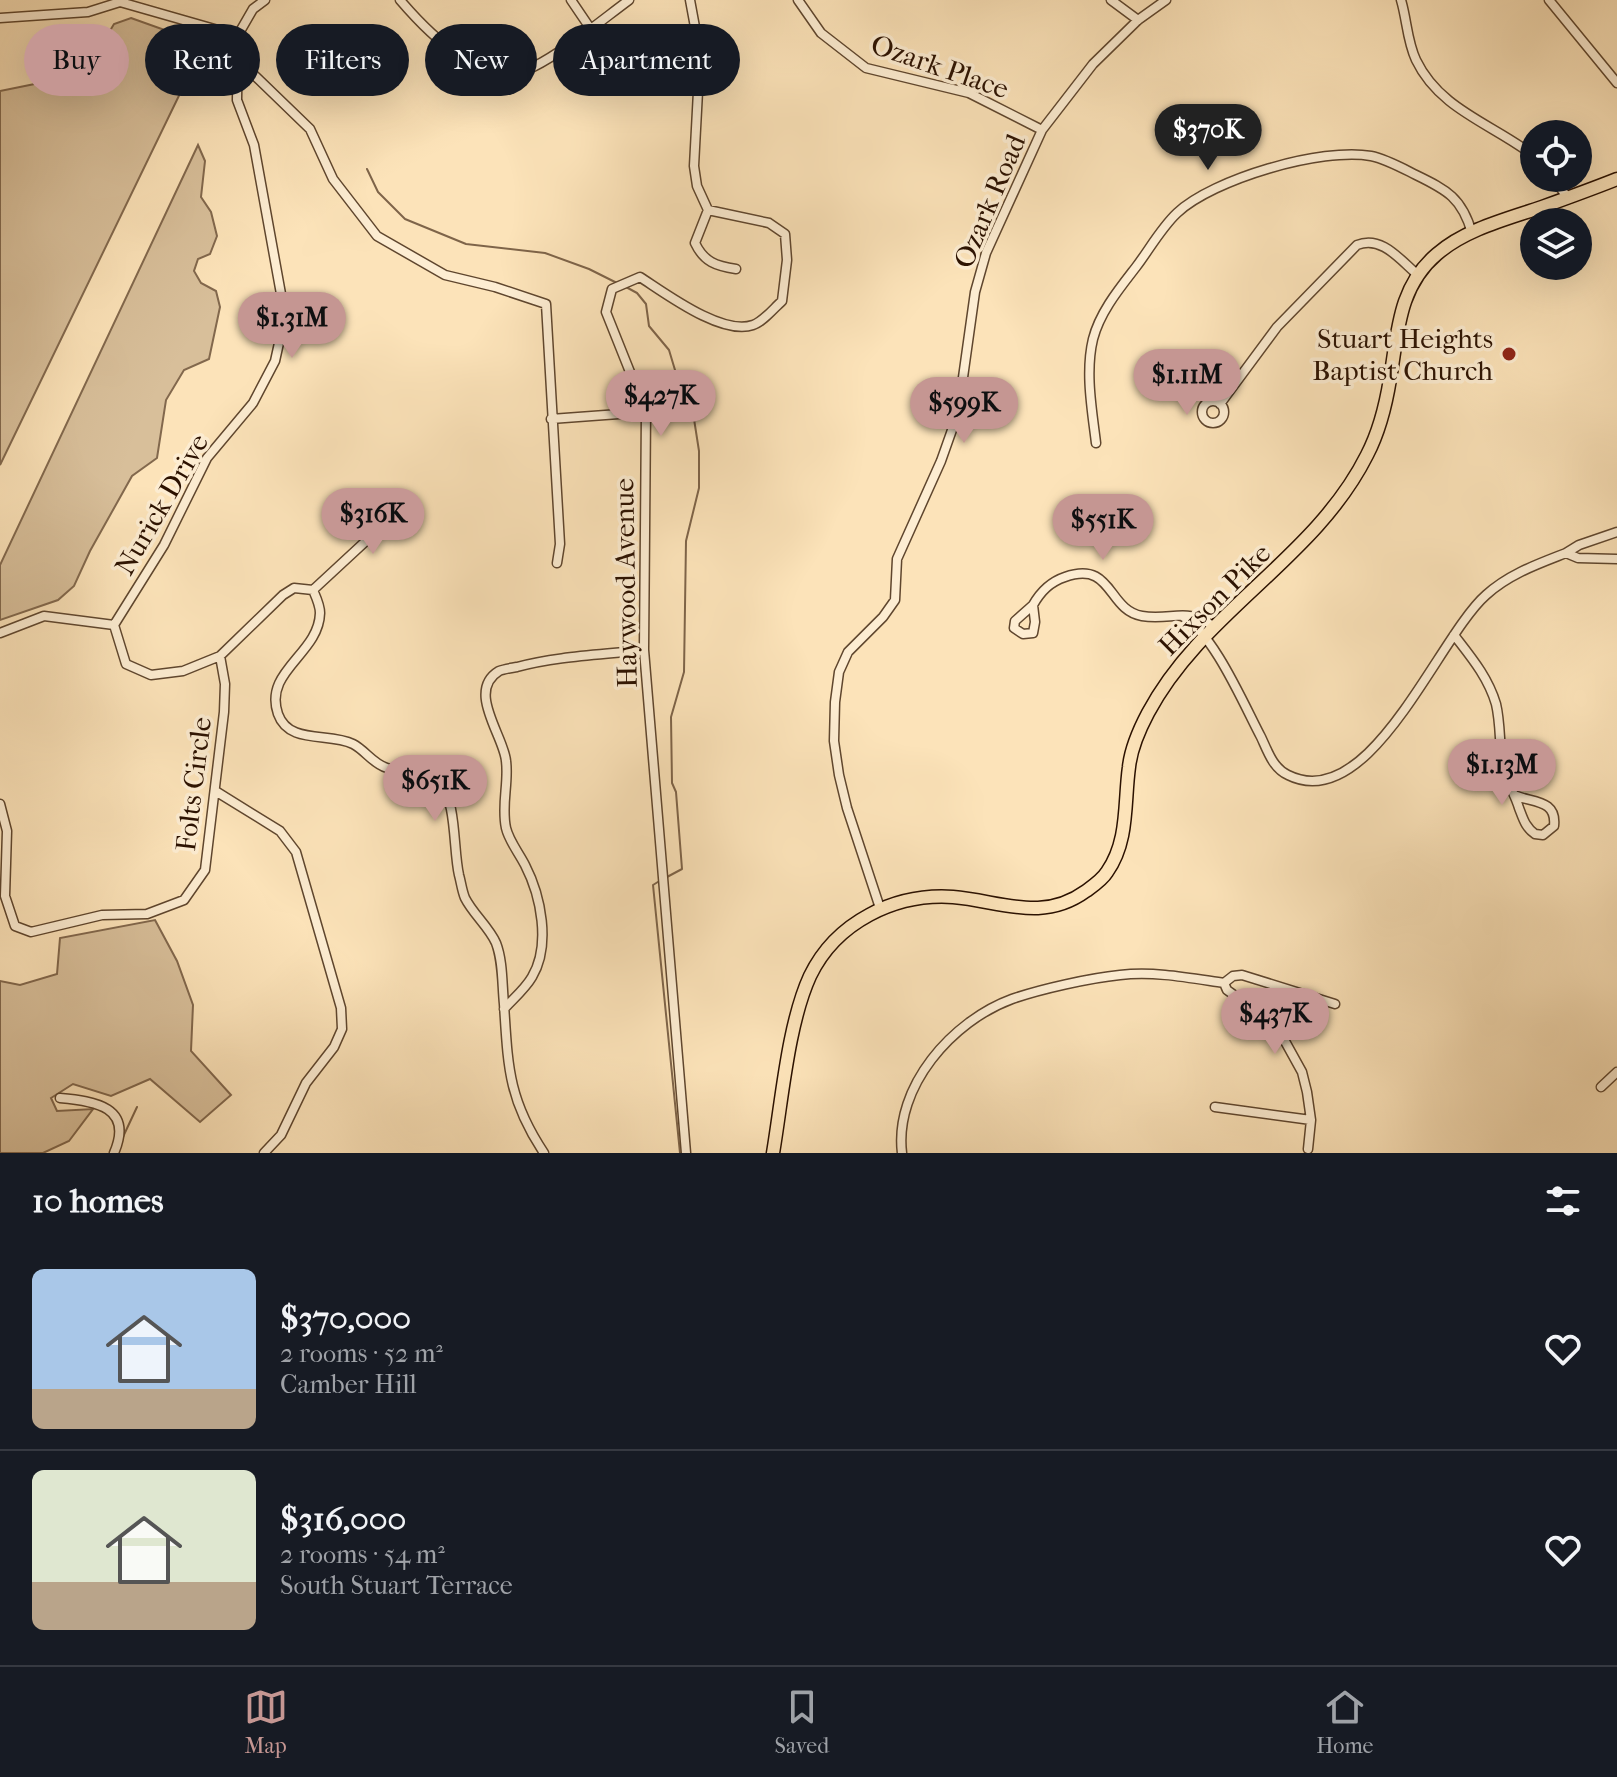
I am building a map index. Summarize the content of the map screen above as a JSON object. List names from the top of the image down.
{
  "streets": {
    "main road": ["Hixson Pike"],
    "street": [
      "Ozark Place",
      "Ozark Road",
      "Nurick Drive",
      "Haywood Avenue",
      "Folts Circle"
    ]
  },
  "crossings": [
    ["Ozark Place", "Ozark Road"],
    ["Ozark Road", "Hixson Pike"]
  ],
  "places": ["Stuart Heights Baptist Church"],
  "page": {
    "chip": [
      "Buy",
      "Rent",
      "Filters",
      "New",
      "Apartment"
    ],
    "price": [
      "$370K",
      "$1.31M",
      "$1.11M",
      "$427K",
      "$599K",
      "$316K",
      "$551K",
      "$1.13M",
      "$651K",
      "$437K"
    ],
    "heading": "10 homes",
    "list": [
      {
        "name": "$370,000",
        "note": "2 rooms · 52 m² · Camber Hill"
      },
      {
        "name": "$316,000",
        "note": "2 rooms · 54 m² · South Stuart Terrace"
      }
    ],
    "tabs": ["Map", "Saved", "Home"]
  }
}
